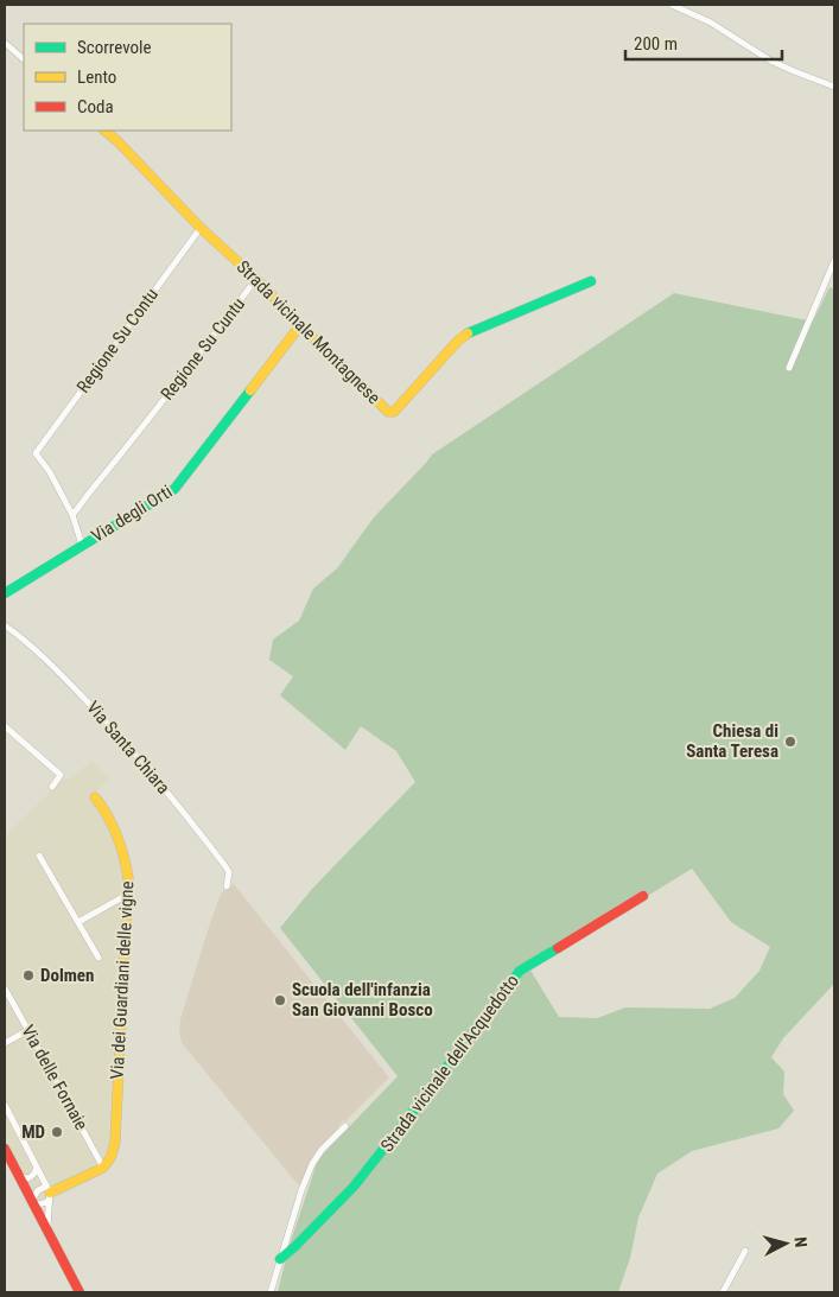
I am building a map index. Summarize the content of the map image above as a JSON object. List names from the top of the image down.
{
  "streets": {
    "street": [
      "Strada vicinale Montagnese",
      "Regione Su Contu",
      "Regione Su Cuntu",
      "Via degli Orti",
      "Via Santa Chiara",
      "Via dei Guardiani delle vigne",
      "Strada vicinale dell'Acquedotto",
      "Via delle Fornaie"
    ]
  },
  "crossings": [
    ["Strada vicinale Montagnese", "Regione Su Contu"],
    ["Strada vicinale Montagnese", "Regione Su Cuntu"],
    ["Strada vicinale Montagnese", "Via degli Orti"],
    ["Regione Su Contu", "Regione Su Cuntu"],
    ["Via dei Guardiani delle vigne", "Via delle Fornaie"]
  ],
  "places": [
    "Chiesa di Santa Teresa",
    "Dolmen",
    "Scuola dell'infanzia San Giovanni Bosco",
    "MD"
  ],
  "legend": ["Scorrevole", "Lento", "Coda"],
  "scale_bar": "200 m",
  "north": "right"
}
